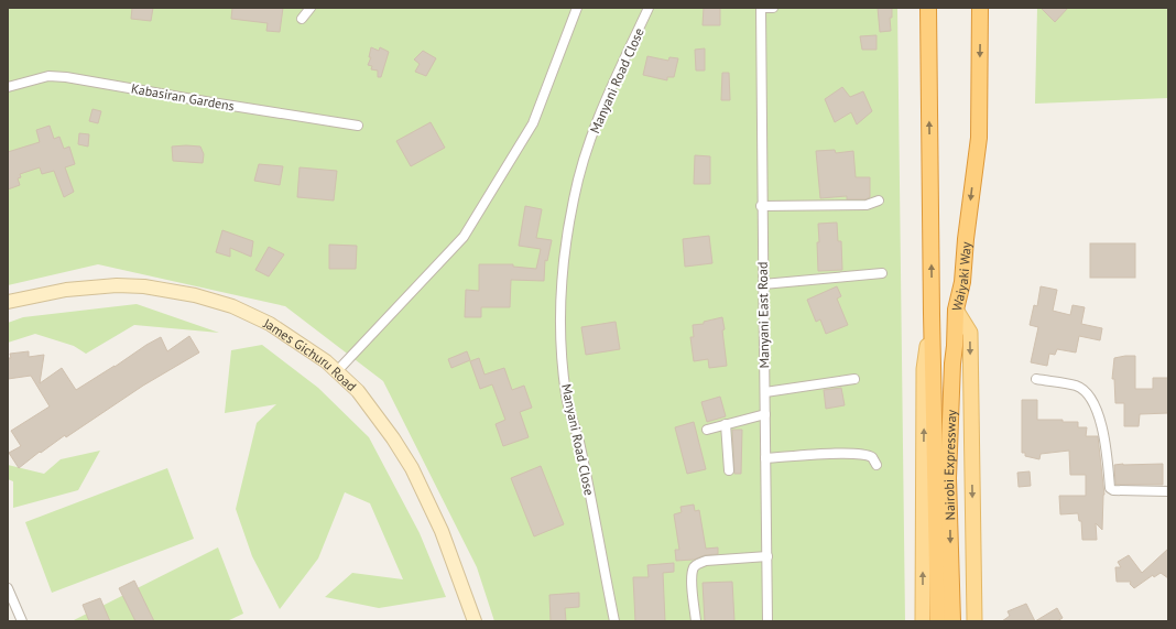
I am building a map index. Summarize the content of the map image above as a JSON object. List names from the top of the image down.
{
  "streets": {
    "highway": ["Waiyaki Way", "Nairobi Expressway"],
    "main road": ["James Gichuru Road"],
    "street": ["Manyani Road Close", "Kabasiran Gardens", "Manyani East Road"]
  },
  "crossings": [
    ["Waiyaki Way", "Nairobi Expressway"]
  ]
}
